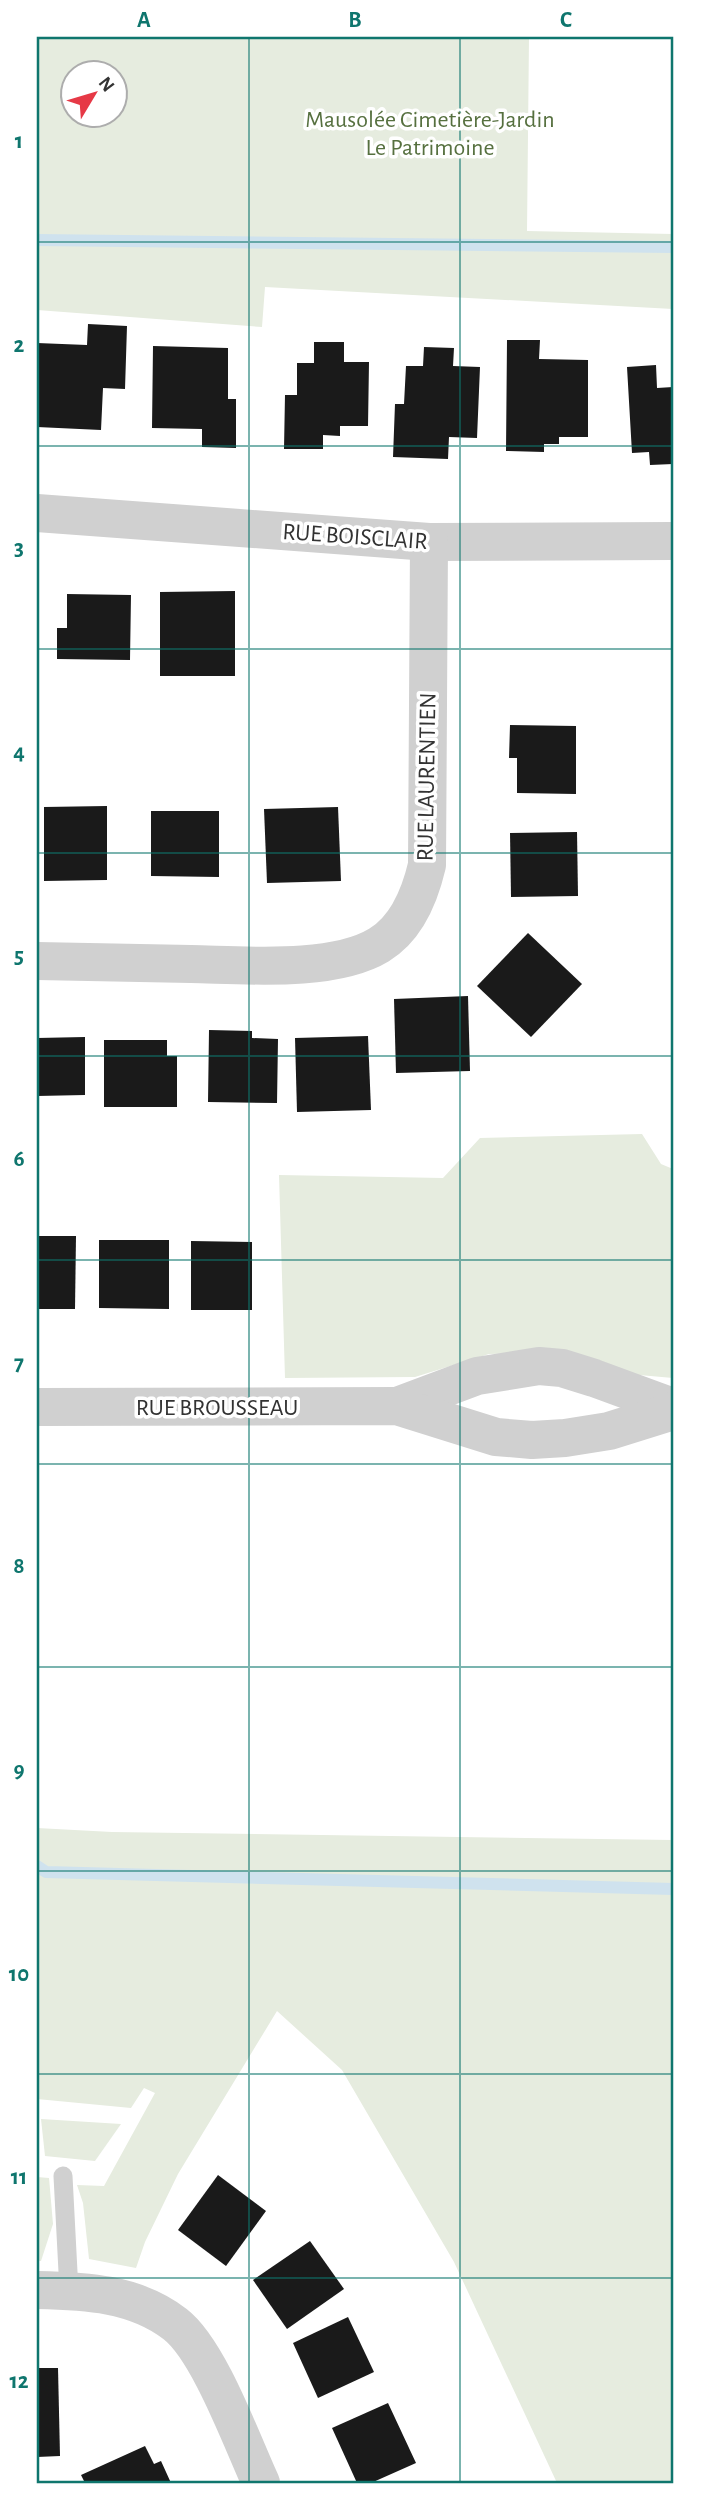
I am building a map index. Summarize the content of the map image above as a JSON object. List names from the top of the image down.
{
  "streets": {
    "street": ["RUE BOISCLAIR", "RUE LAURENTIEN", "RUE BROUSSEAU"]
  },
  "crossings": [
    ["RUE BOISCLAIR", "RUE LAURENTIEN"]
  ],
  "parks": ["Mausolée Cimetière-Jardin Le Patrimoine"],
  "north": "top right",
  "grid": {
    "columns": ["A", "B", "C"],
    "rows": [
      "1",
      "2",
      "3",
      "4",
      "5",
      "6",
      "7",
      "8",
      "9",
      "10",
      "11",
      "12"
    ]
  }
}
